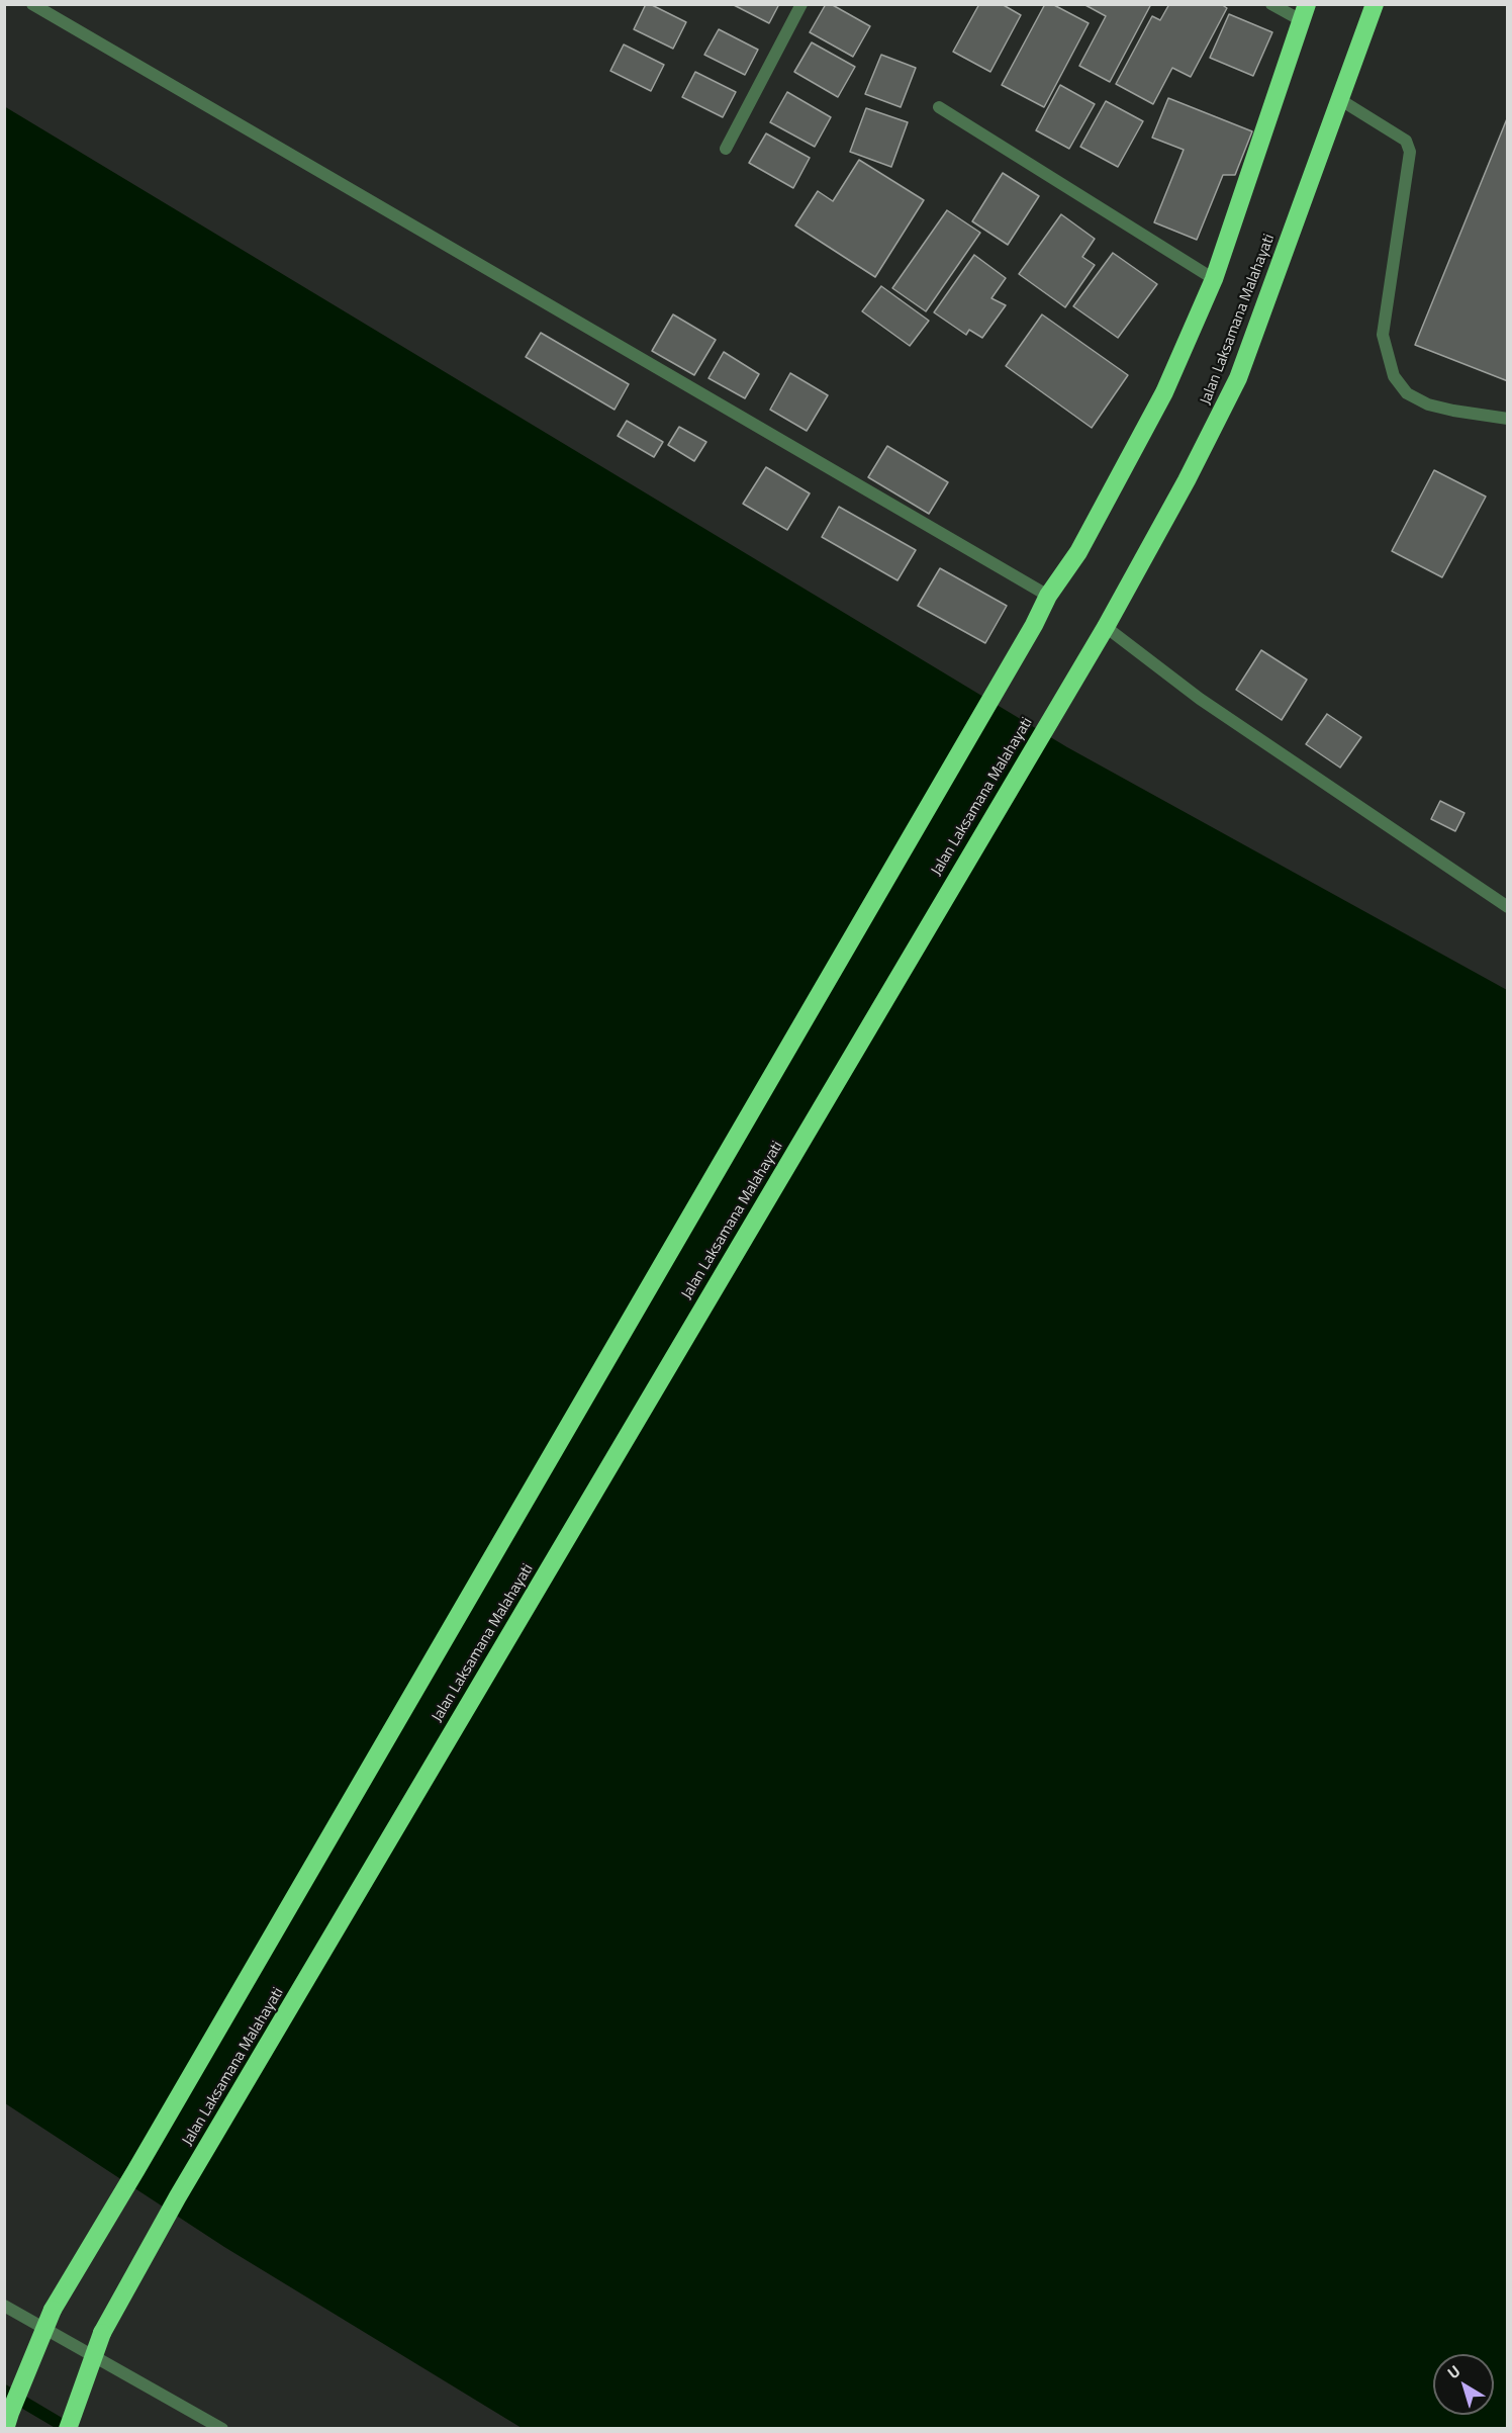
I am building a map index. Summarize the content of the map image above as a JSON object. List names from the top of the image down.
{
  "streets": {
    "highway": ["Jalan Laksamana Malahayati"]
  },
  "north": "top left"
}
